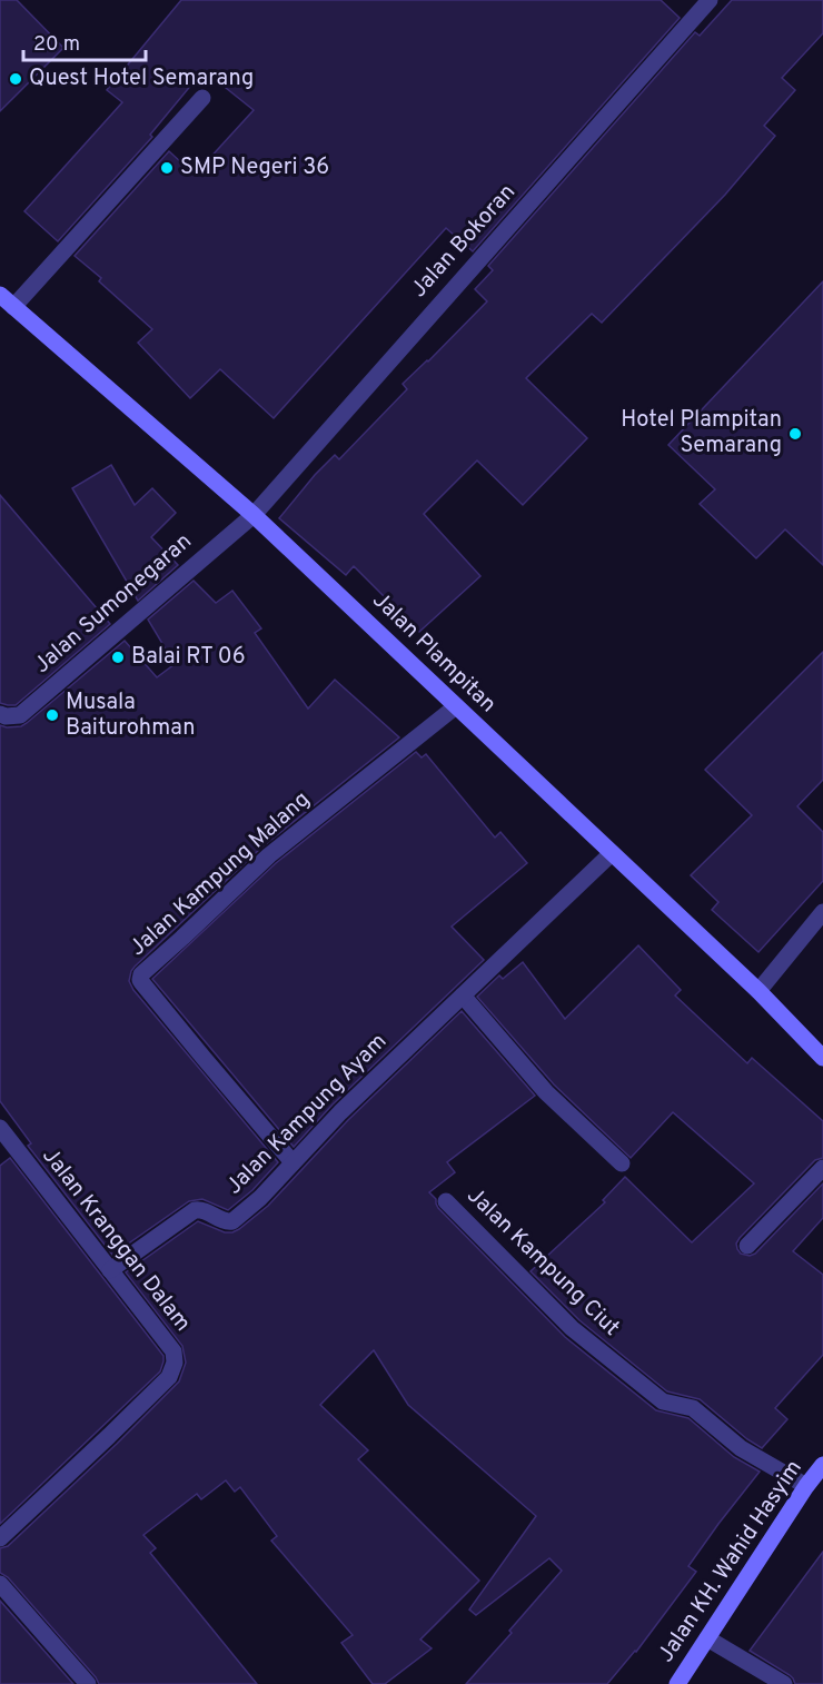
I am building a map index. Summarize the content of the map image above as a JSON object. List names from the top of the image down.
{
  "streets": {
    "street": [
      "Jalan Bokoran",
      "Jalan Sumonegaran",
      "Jalan Plampitan",
      "Jalan Kampung Malang",
      "Jalan Kampung Ayam",
      "Jalan Kranggan Dalam",
      "Jalan Kampung Ciut",
      "Jalan KH. Wahid Hasyim"
    ]
  },
  "crossings": [
    ["Jalan Bokoran", "Jalan Sumonegaran"],
    ["Jalan Bokoran", "Jalan Plampitan"],
    ["Jalan Sumonegaran", "Jalan Plampitan"],
    ["Jalan Plampitan", "Jalan Kampung Malang"],
    ["Jalan Plampitan", "Jalan Kampung Ayam"],
    ["Jalan Kampung Malang", "Jalan Kampung Ayam"],
    ["Jalan Kampung Ayam", "Jalan Kranggan Dalam"],
    ["Jalan Kampung Ciut", "Jalan KH. Wahid Hasyim"]
  ],
  "places": [
    "Quest Hotel Semarang",
    "SMP Negeri 36",
    "Hotel Plampitan Semarang",
    "Balai RT 06",
    "Musala Baiturohman"
  ],
  "scale_bar": "20 m"
}
